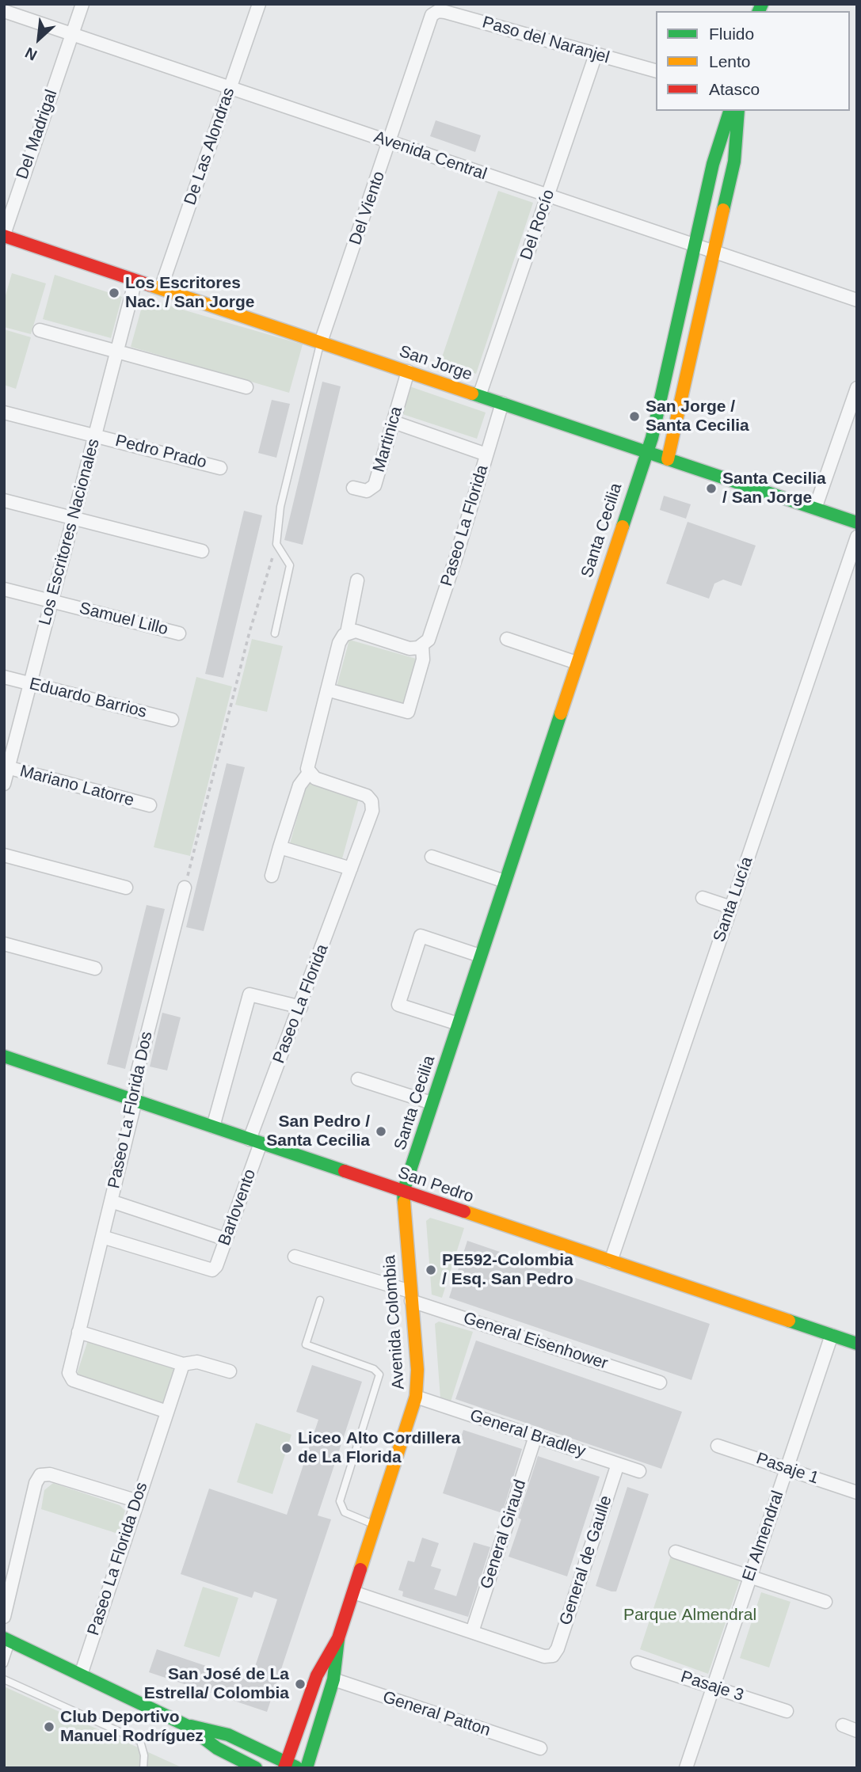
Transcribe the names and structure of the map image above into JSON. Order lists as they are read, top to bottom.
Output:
{
  "streets": {
    "main road": [
      "San Jorge",
      "Santa Cecilia",
      "San Pedro",
      "Avenida Colombia"
    ],
    "street": [
      "Paso del Naranjel",
      "Del Madrigal",
      "De Las Alondras",
      "Avenida Central",
      "Del Viento",
      "Del Rocío",
      "Martinica",
      "Pedro Prado",
      "Paseo La Florida",
      "Los Escritores Nacionales",
      "Samuel Lillo",
      "Eduardo Barrios",
      "Mariano Latorre",
      "Santa Lucía",
      "Paseo La Florida Dos",
      "Barlovento",
      "General Eisenhower",
      "General Bradley",
      "Pasaje 1",
      "General Giraud",
      "El Almendral",
      "General de Gaulle",
      "Pasaje 3",
      "General Patton"
    ]
  },
  "crossings": [
    ["Paso del Naranjel", "Del Viento"],
    ["Paso del Naranjel", "Del Rocío"],
    ["Del Madrigal", "Avenida Central"],
    ["Del Madrigal", "San Jorge"],
    ["De Las Alondras", "Avenida Central"],
    ["De Las Alondras", "San Jorge"],
    ["Avenida Central", "Del Viento"],
    ["Avenida Central", "Del Rocío"],
    ["Avenida Central", "Santa Cecilia"],
    ["Del Viento", "San Jorge"],
    ["Del Rocío", "San Jorge"],
    ["San Jorge", "Martinica"],
    ["San Jorge", "Paseo La Florida"],
    ["San Jorge", "Santa Cecilia"],
    ["San Jorge", "Los Escritores Nacionales"],
    ["Pedro Prado", "Los Escritores Nacionales"],
    ["Paseo La Florida", "San Pedro"],
    ["Paseo La Florida", "Barlovento"],
    ["Santa Cecilia", "San Pedro"],
    ["Santa Cecilia", "Avenida Colombia"],
    ["Los Escritores Nacionales", "Samuel Lillo"],
    ["Los Escritores Nacionales", "Eduardo Barrios"],
    ["Los Escritores Nacionales", "Mariano Latorre"],
    ["Santa Lucía", "San Pedro"],
    ["Paseo La Florida Dos", "San Pedro"],
    ["Paseo La Florida Dos", "Barlovento"],
    ["San Pedro", "Barlovento"],
    ["San Pedro", "Avenida Colombia"],
    ["San Pedro", "El Almendral"],
    ["Avenida Colombia", "General Eisenhower"],
    ["Avenida Colombia", "General Bradley"],
    ["Avenida Colombia", "General Patton"],
    ["General Bradley", "General Giraud"],
    ["General Bradley", "General de Gaulle"],
    ["Pasaje 1", "El Almendral"],
    ["General Giraud", "General de Gaulle"],
    ["El Almendral", "Pasaje 3"]
  ],
  "parks": ["Parque Almendral"],
  "places": [
    "Los Escritores Nac. / San Jorge",
    "San Jorge / Santa Cecilia",
    "Santa Cecilia / San Jorge",
    "San Pedro / Santa Cecilia",
    "PE592-Colombia / Esq. San Pedro",
    "Liceo Alto Cordillera de La Florida",
    "San José de La Estrella/ Colombia",
    "Club Deportivo Manuel Rodríguez"
  ],
  "legend": ["Fluido", "Lento", "Atasco"],
  "north": "bottom left"
}
